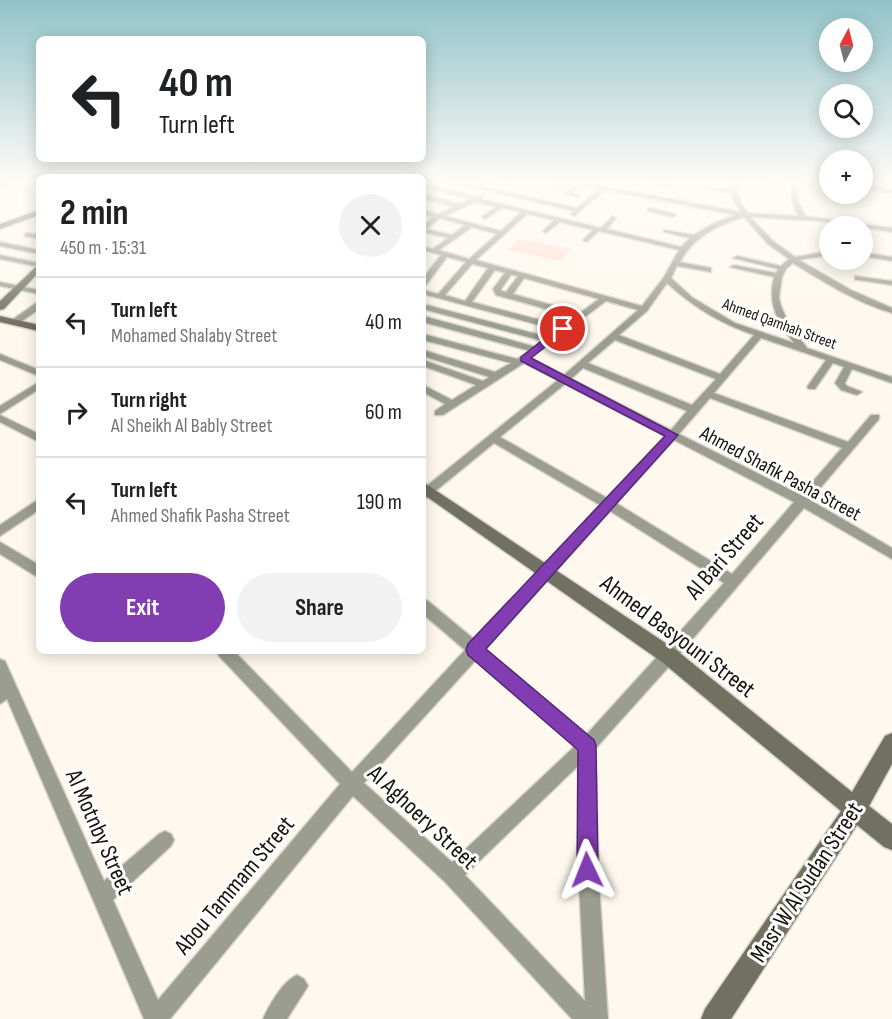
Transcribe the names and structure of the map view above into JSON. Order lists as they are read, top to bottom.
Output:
{
  "streets": {
    "street": [
      "Ahmed Qamhah Street",
      "Ahmed Shafik Pasha Street",
      "Al Bari Street",
      "Ahmed Basyouni Street",
      "Al Aghoery Street",
      "Al Motnby Street",
      "Masr W Al Sudan Street",
      "Abou Tammam Street"
    ]
  },
  "crossings": [
    ["Ahmed Qamhah Street", "Abou Tammam Street"],
    ["Ahmed Shafik Pasha Street", "Al Bari Street"],
    ["Ahmed Shafik Pasha Street", "Abou Tammam Street"],
    ["Al Bari Street", "Ahmed Basyouni Street"],
    ["Al Bari Street", "Al Aghoery Street"],
    ["Ahmed Basyouni Street", "Masr W Al Sudan Street"],
    ["Ahmed Basyouni Street", "Abou Tammam Street"],
    ["Al Aghoery Street", "Abou Tammam Street"],
    ["Al Motnby Street", "Abou Tammam Street"]
  ],
  "north": "top",
  "page": {
    "map_buttons": ["+", "−"],
    "turn": ["40 m", "Turn left"],
    "heading": ["2 min", "450 m · 15:31"],
    "list": [
      {
        "name": "Turn left",
        "note": "Mohamed Shalaby Street",
        "value": "40 m"
      },
      {
        "name": "Turn right",
        "note": "Al Sheikh Al Bably Street",
        "value": "60 m"
      },
      {
        "name": "Turn left",
        "note": "Ahmed Shafik Pasha Street",
        "value": "190 m"
      }
    ],
    "buttons": ["Exit", "Share"]
  }
}
